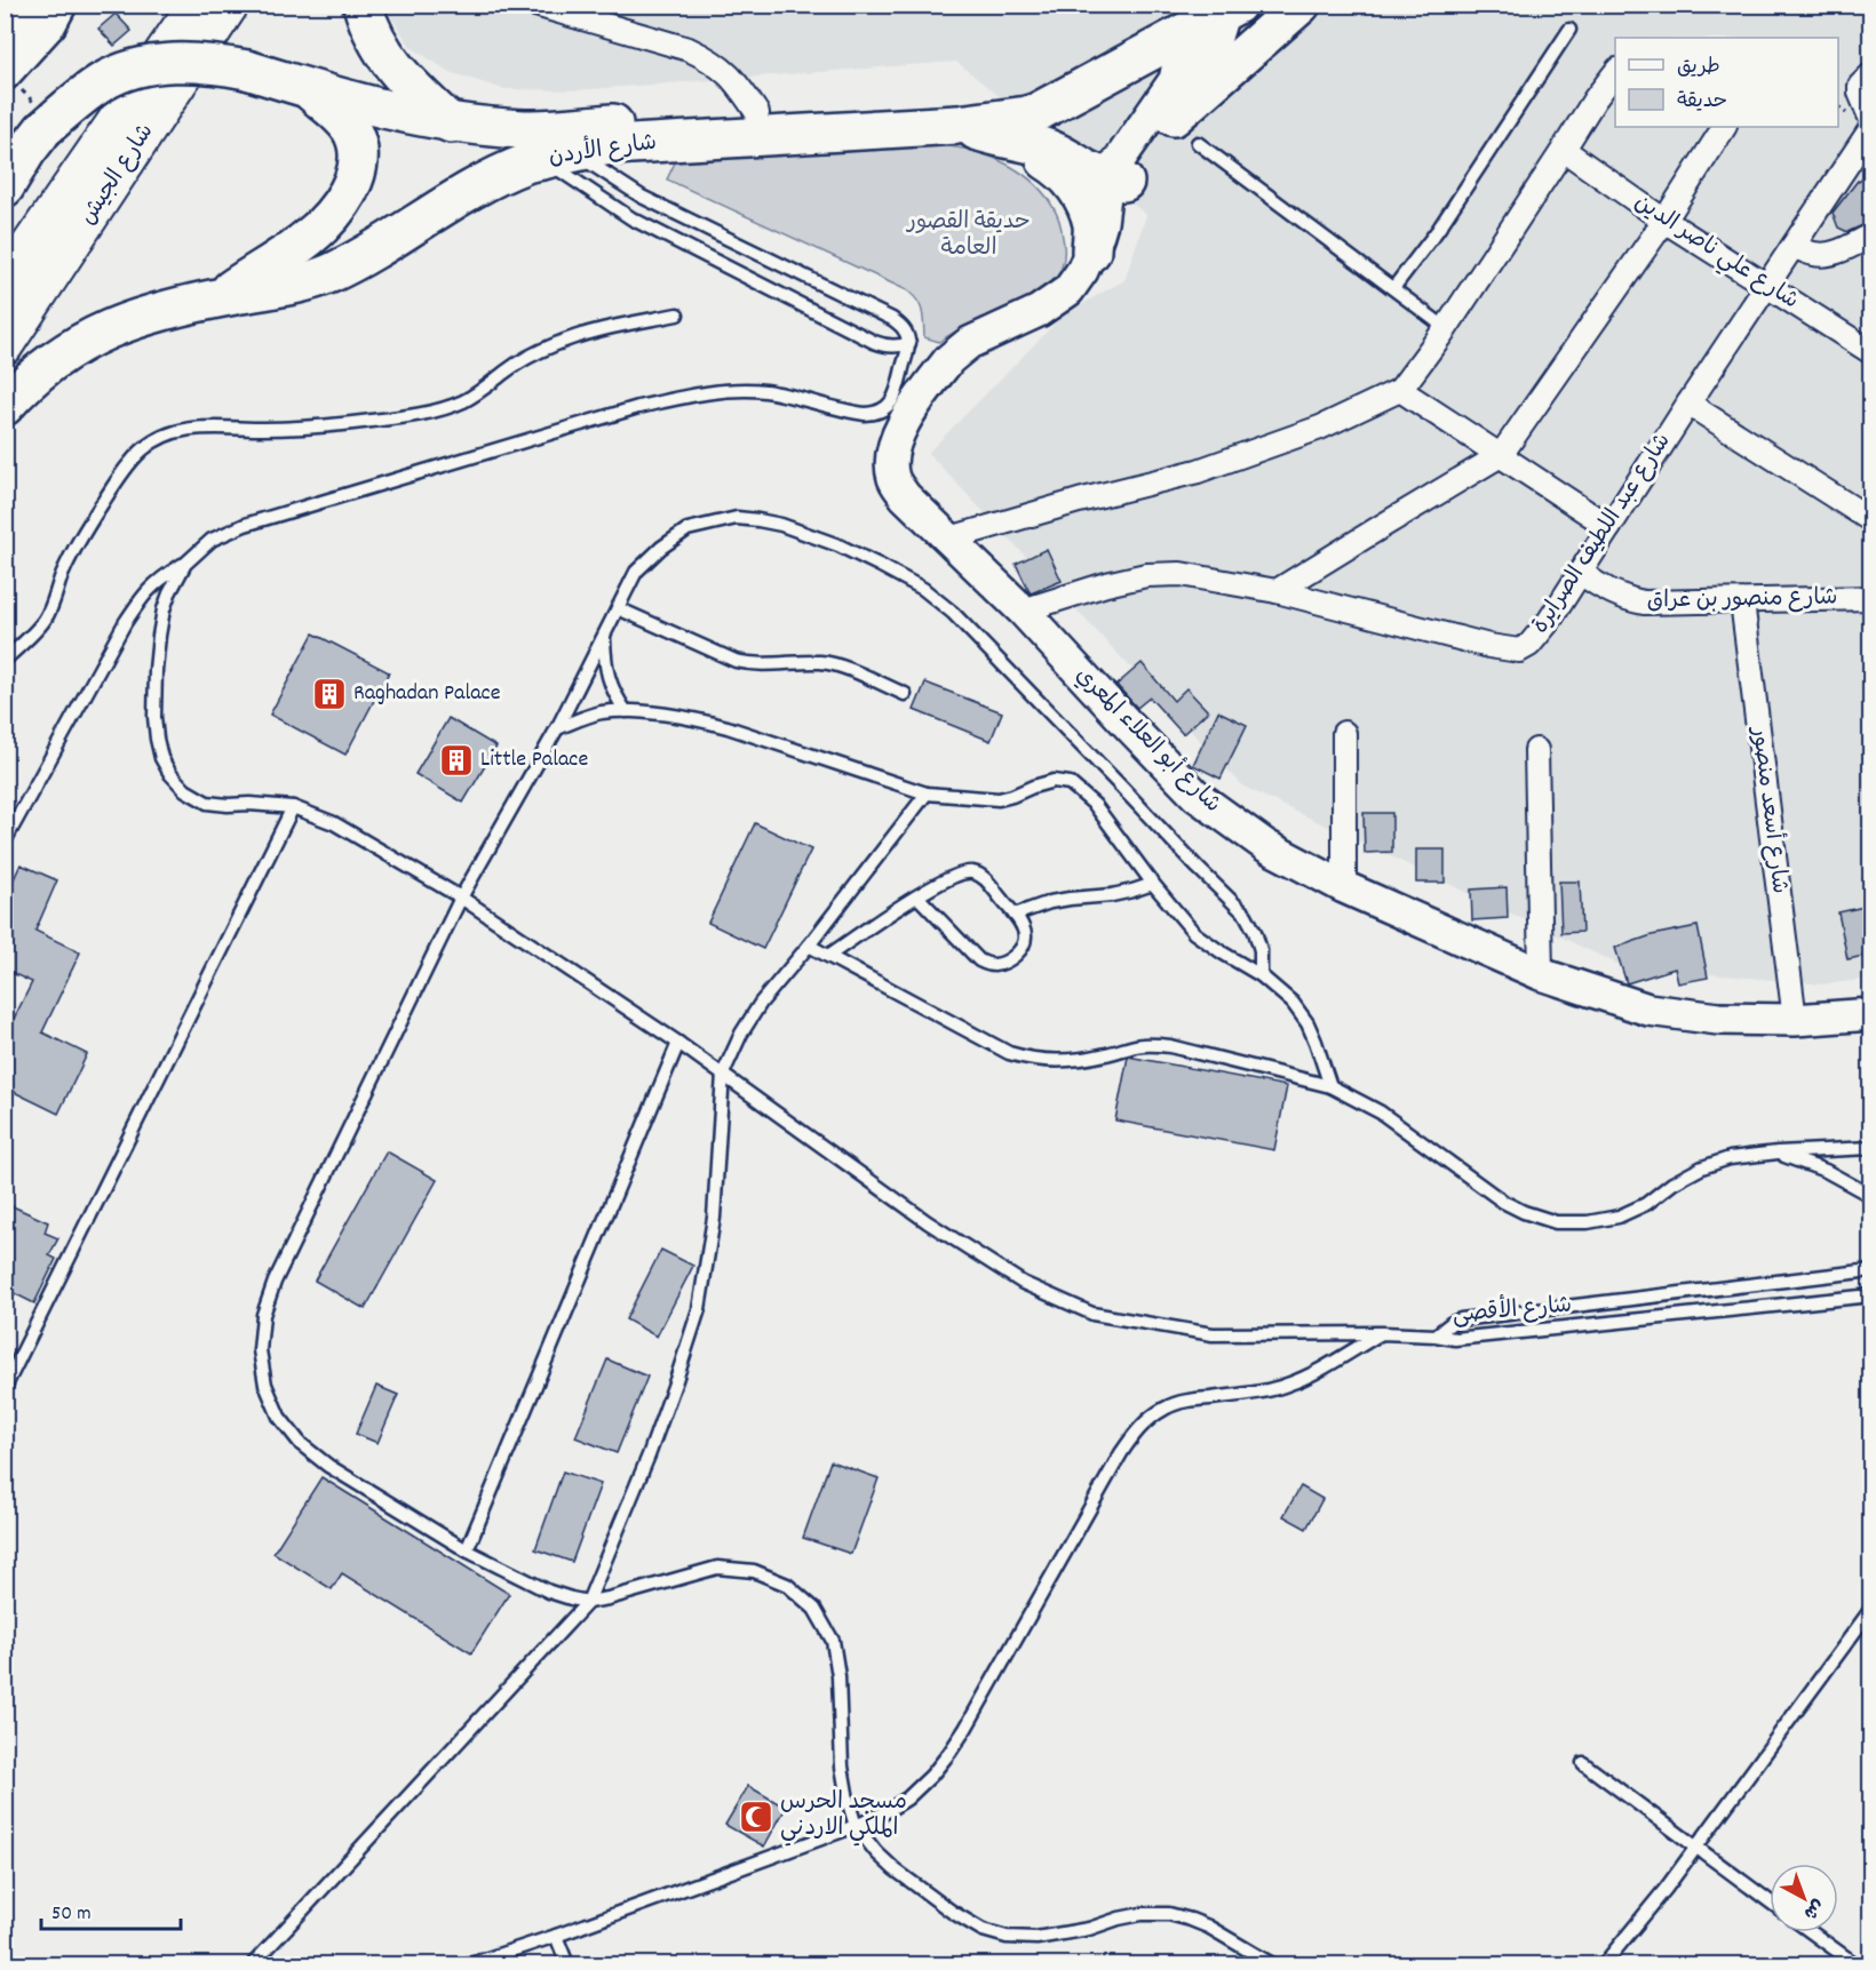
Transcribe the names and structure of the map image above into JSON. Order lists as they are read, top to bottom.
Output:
{
  "streets": {
    "highway": ["شارع الأردن"],
    "main road": ["شارع الجيش"],
    "street": [
      "شارع علي ناصر الدين",
      "شارع عبد اللطيف الصرايرة",
      "شارع منصور بن عراق",
      "شارع أبو العلاء المعري",
      "شارع أسعد منصور"
    ],
    "lane": ["شارع الأقصى"]
  },
  "crossings": [
    ["شارع الأردن", "شارع أبو العلاء المعري"],
    ["شارع علي ناصر الدين", "شارع عبد اللطيف الصرايرة"],
    ["شارع عبد اللطيف الصرايرة", "شارع منصور بن عراق"],
    ["شارع عبد اللطيف الصرايرة", "شارع أبو العلاء المعري"],
    ["شارع منصور بن عراق", "شارع أسعد منصور"],
    ["شارع أبو العلاء المعري", "شارع أسعد منصور"]
  ],
  "parks": ["حديقة القصور العامة"],
  "places": {
    "building": ["Raghadan Palace", "Little Palace"],
    "mosque": ["مسجد الحرس الملكي الاردني"]
  },
  "legend": ["طريق", "حديقة"],
  "scale_bar": "50 m",
  "north": "bottom right"
}
